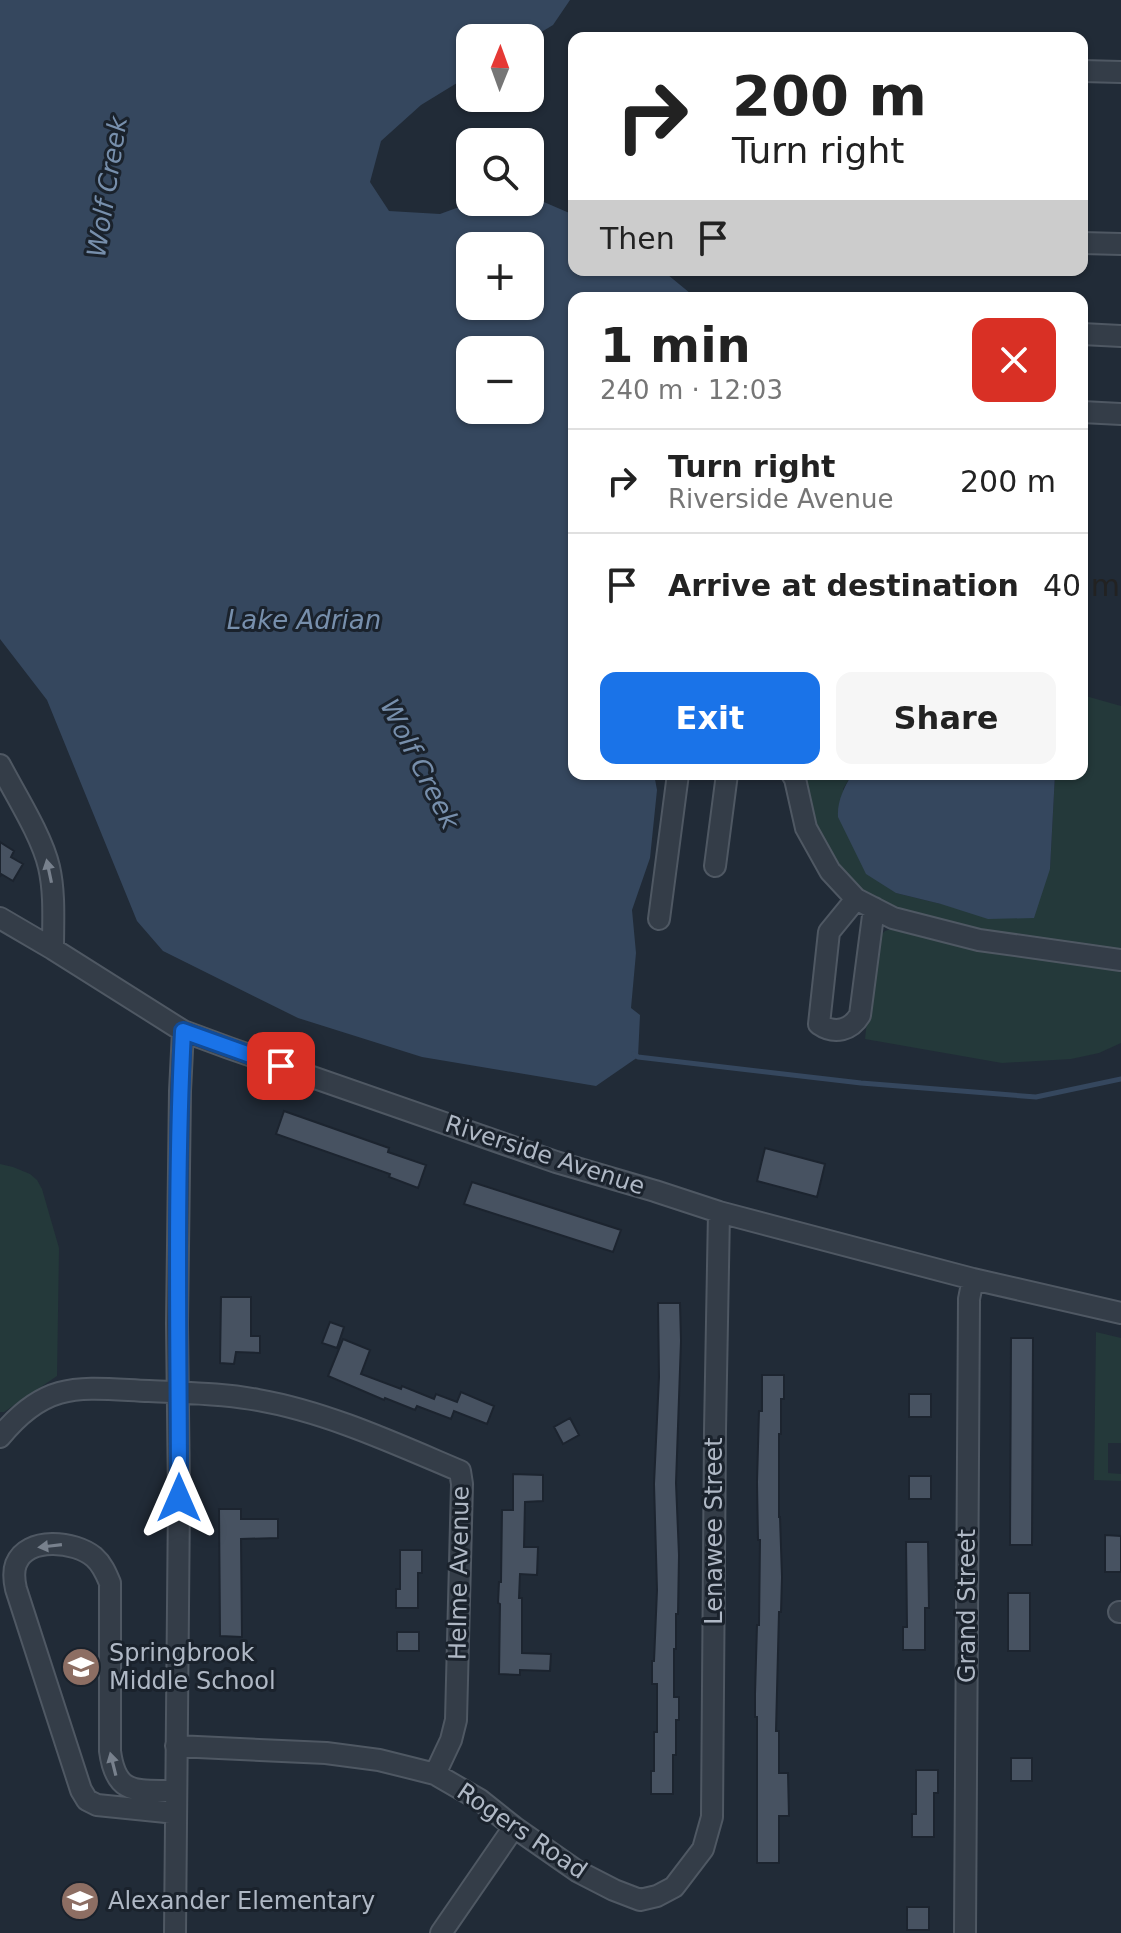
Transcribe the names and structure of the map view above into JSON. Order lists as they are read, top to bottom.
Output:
{
  "streets": {
    "street": [
      "Riverside Avenue",
      "Lenawee Street",
      "Helme Avenue",
      "Grand Street",
      "Rogers Road"
    ]
  },
  "crossings": [
    ["Riverside Avenue", "Lenawee Street"],
    ["Riverside Avenue", "Grand Street"],
    ["Lenawee Street", "Rogers Road"],
    ["Helme Avenue", "Rogers Road"]
  ],
  "water": ["Wolf Creek", "Lake Adrian"],
  "places": {
    "school or university": ["Springbrook Middle School", "Alexander Elementary"]
  },
  "north": "top",
  "page": {
    "map_buttons": ["+", "−"],
    "turn": ["200 m", "Turn right"],
    "then": "Then",
    "heading": ["1 min", "240 m · 12:03"],
    "list": [
      {
        "name": "Turn right",
        "note": "Riverside Avenue",
        "value": "200 m"
      },
      {
        "name": "Arrive at destination",
        "value": "40 m"
      }
    ],
    "buttons": ["Exit", "Share"]
  }
}
